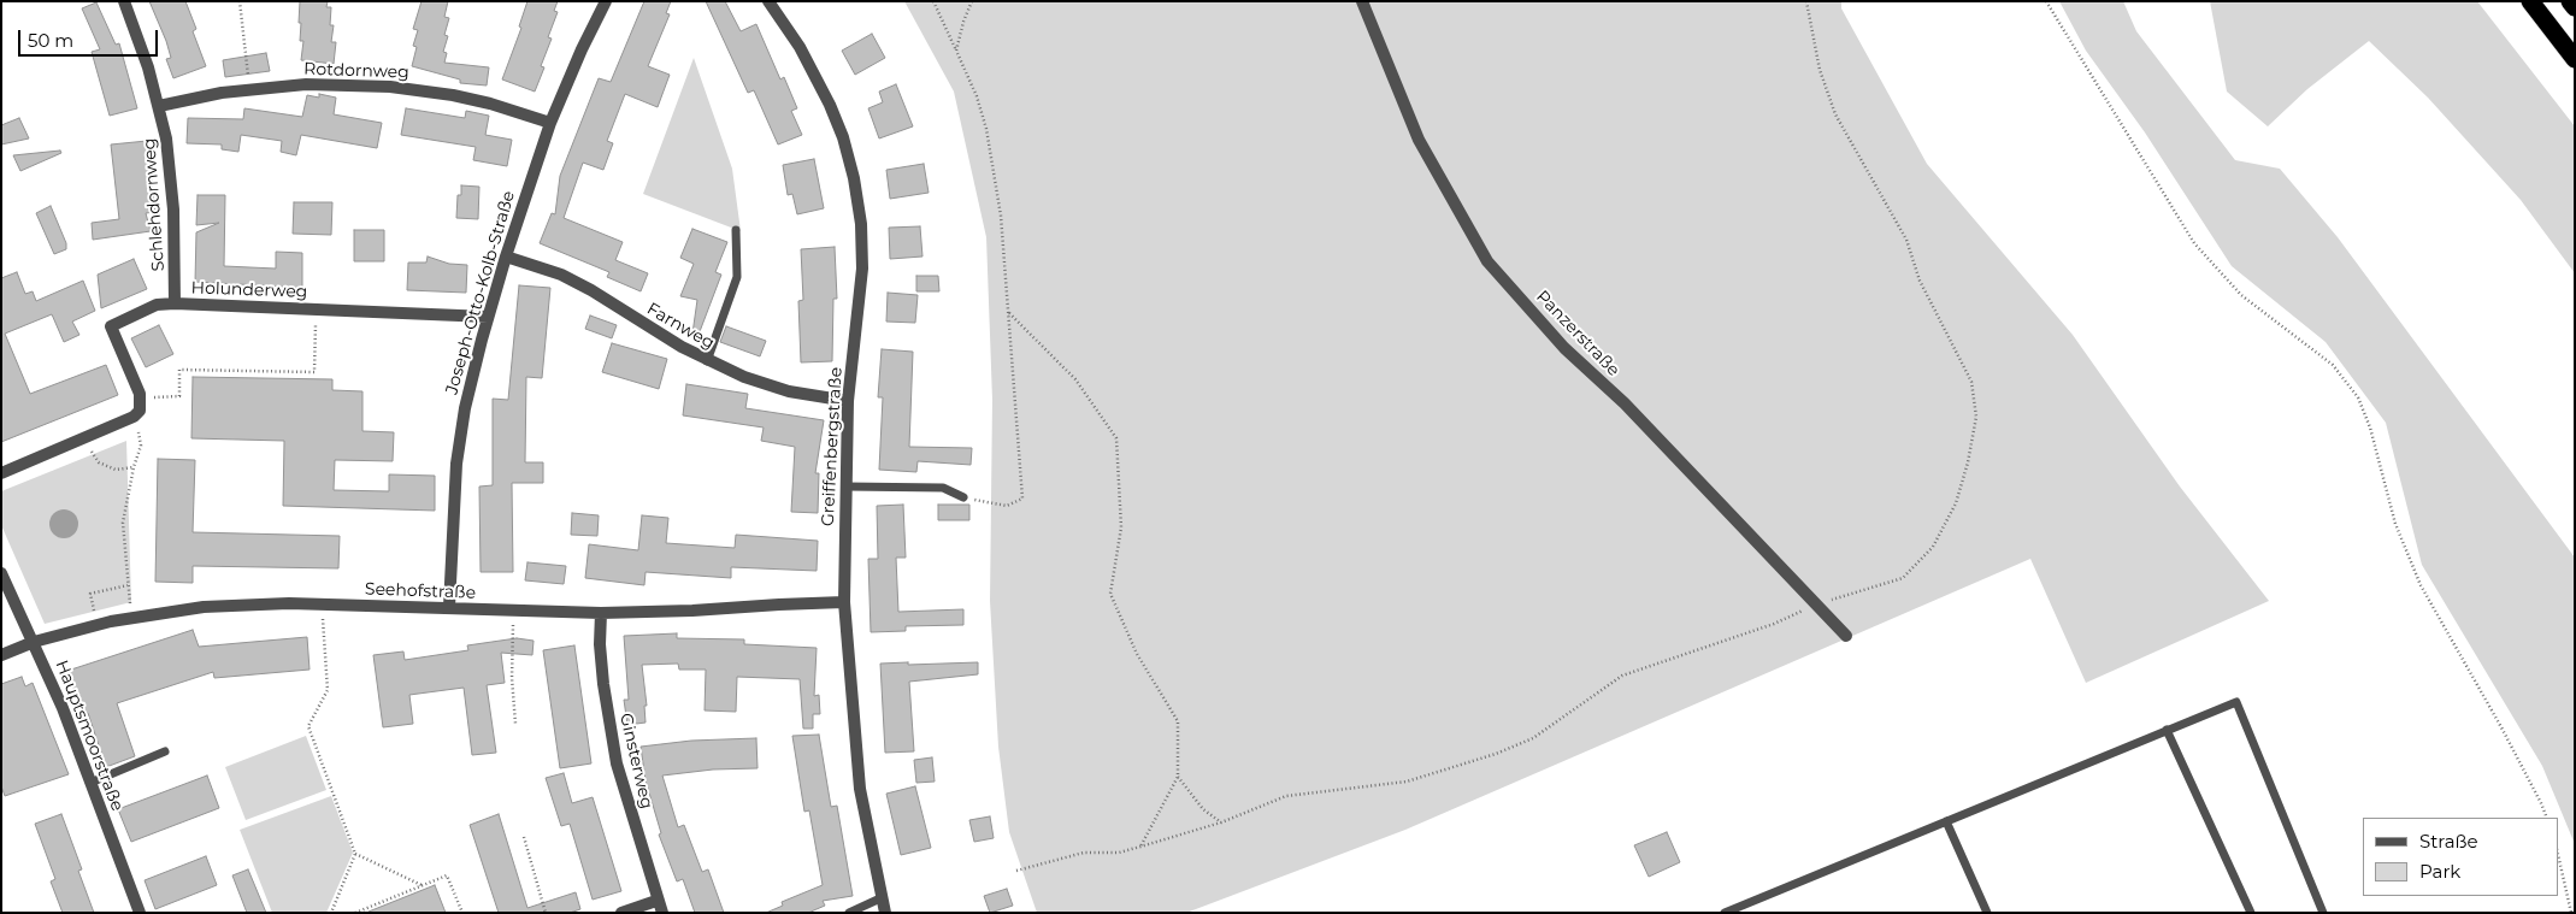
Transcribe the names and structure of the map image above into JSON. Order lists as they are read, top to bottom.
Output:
{
  "streets": {
    "street": [
      "Rotdornweg",
      "Schlehdornweg",
      "Holunderweg",
      "Joseph-Otto-Kolb-Straße",
      "Farnweg",
      "Panzerstraße",
      "Greiffenbergstraße",
      "Seehofstraße",
      "Hauptsmoorstraße",
      "Ginsterweg"
    ]
  },
  "crossings": [
    ["Rotdornweg", "Schlehdornweg"],
    ["Rotdornweg", "Joseph-Otto-Kolb-Straße"],
    ["Schlehdornweg", "Holunderweg"],
    ["Holunderweg", "Joseph-Otto-Kolb-Straße"],
    ["Joseph-Otto-Kolb-Straße", "Farnweg"],
    ["Joseph-Otto-Kolb-Straße", "Seehofstraße"],
    ["Farnweg", "Greiffenbergstraße"],
    ["Greiffenbergstraße", "Seehofstraße"],
    ["Seehofstraße", "Hauptsmoorstraße"],
    ["Seehofstraße", "Ginsterweg"]
  ],
  "legend": ["Straße", "Park"],
  "scale_bar": "50 m"
}
